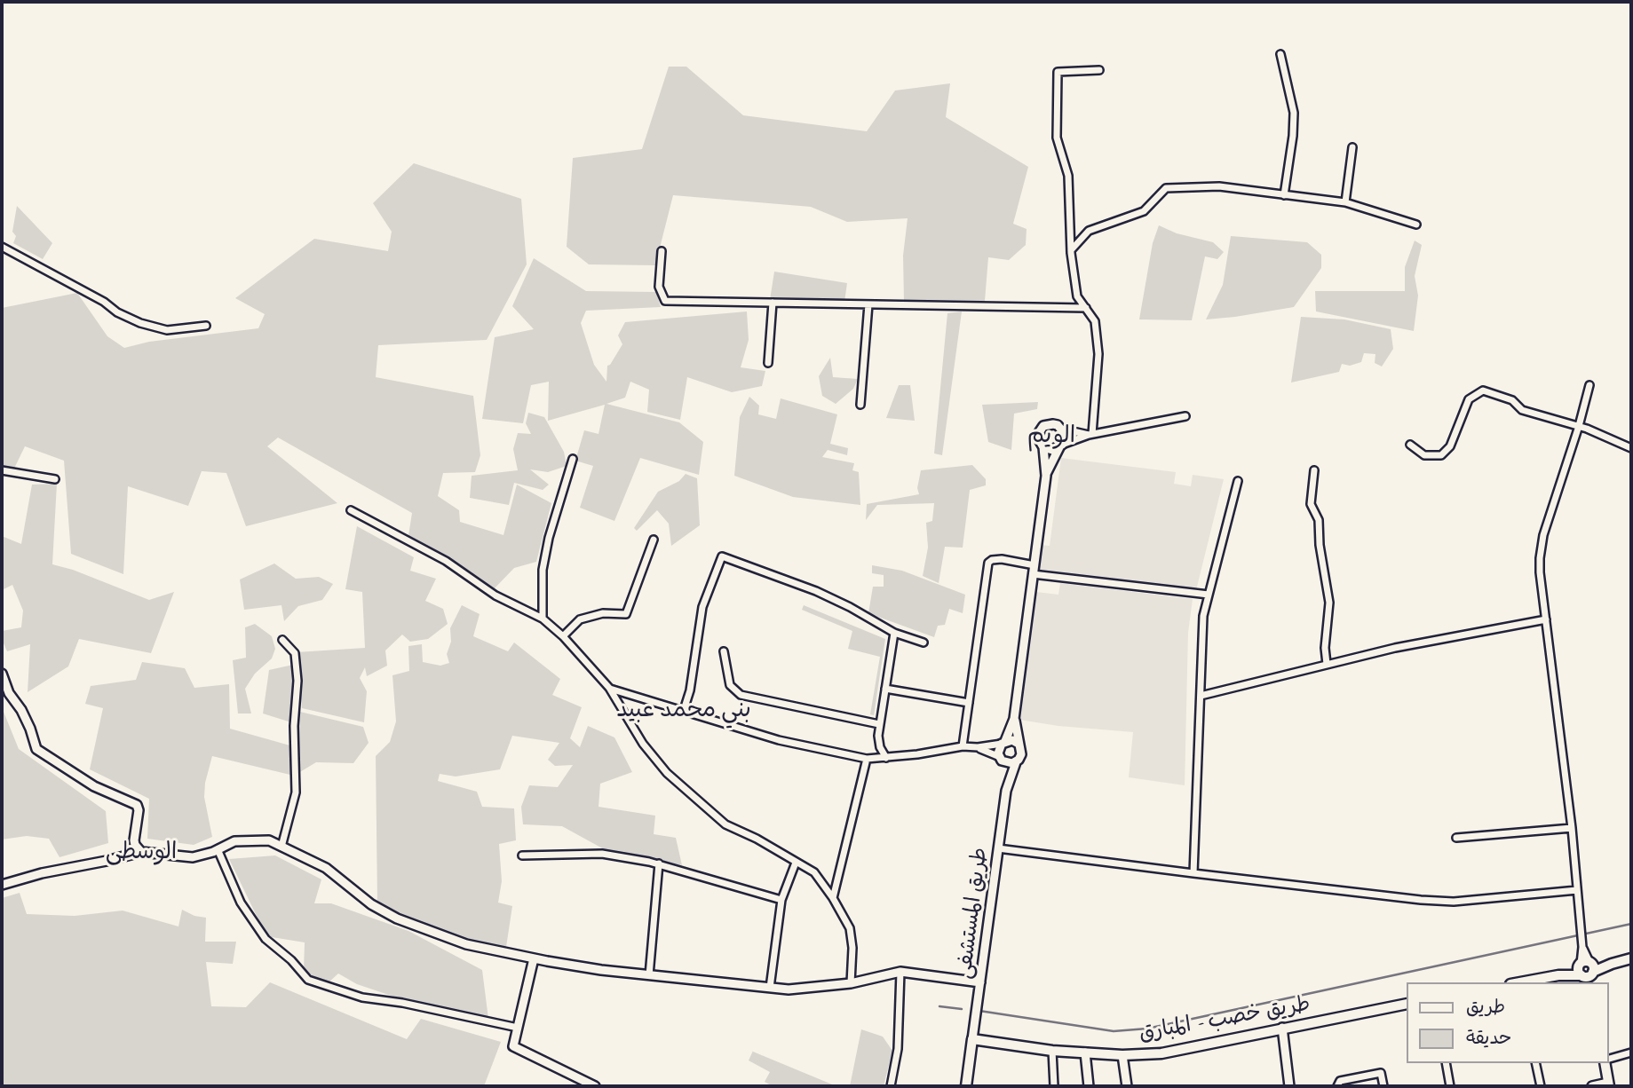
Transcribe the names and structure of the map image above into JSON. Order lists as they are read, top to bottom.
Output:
{
  "streets": {
    "main road": ["طريق خصب - المبارق"],
    "street": ["طريق المستشفى"]
  },
  "crossings": [
    ["طريق المستشفى", "طريق خصب - المبارق"]
  ],
  "districts": ["الويم", "بني محمد عبيد", "الوسطى"],
  "legend": ["طريق", "حديقة"]
}
